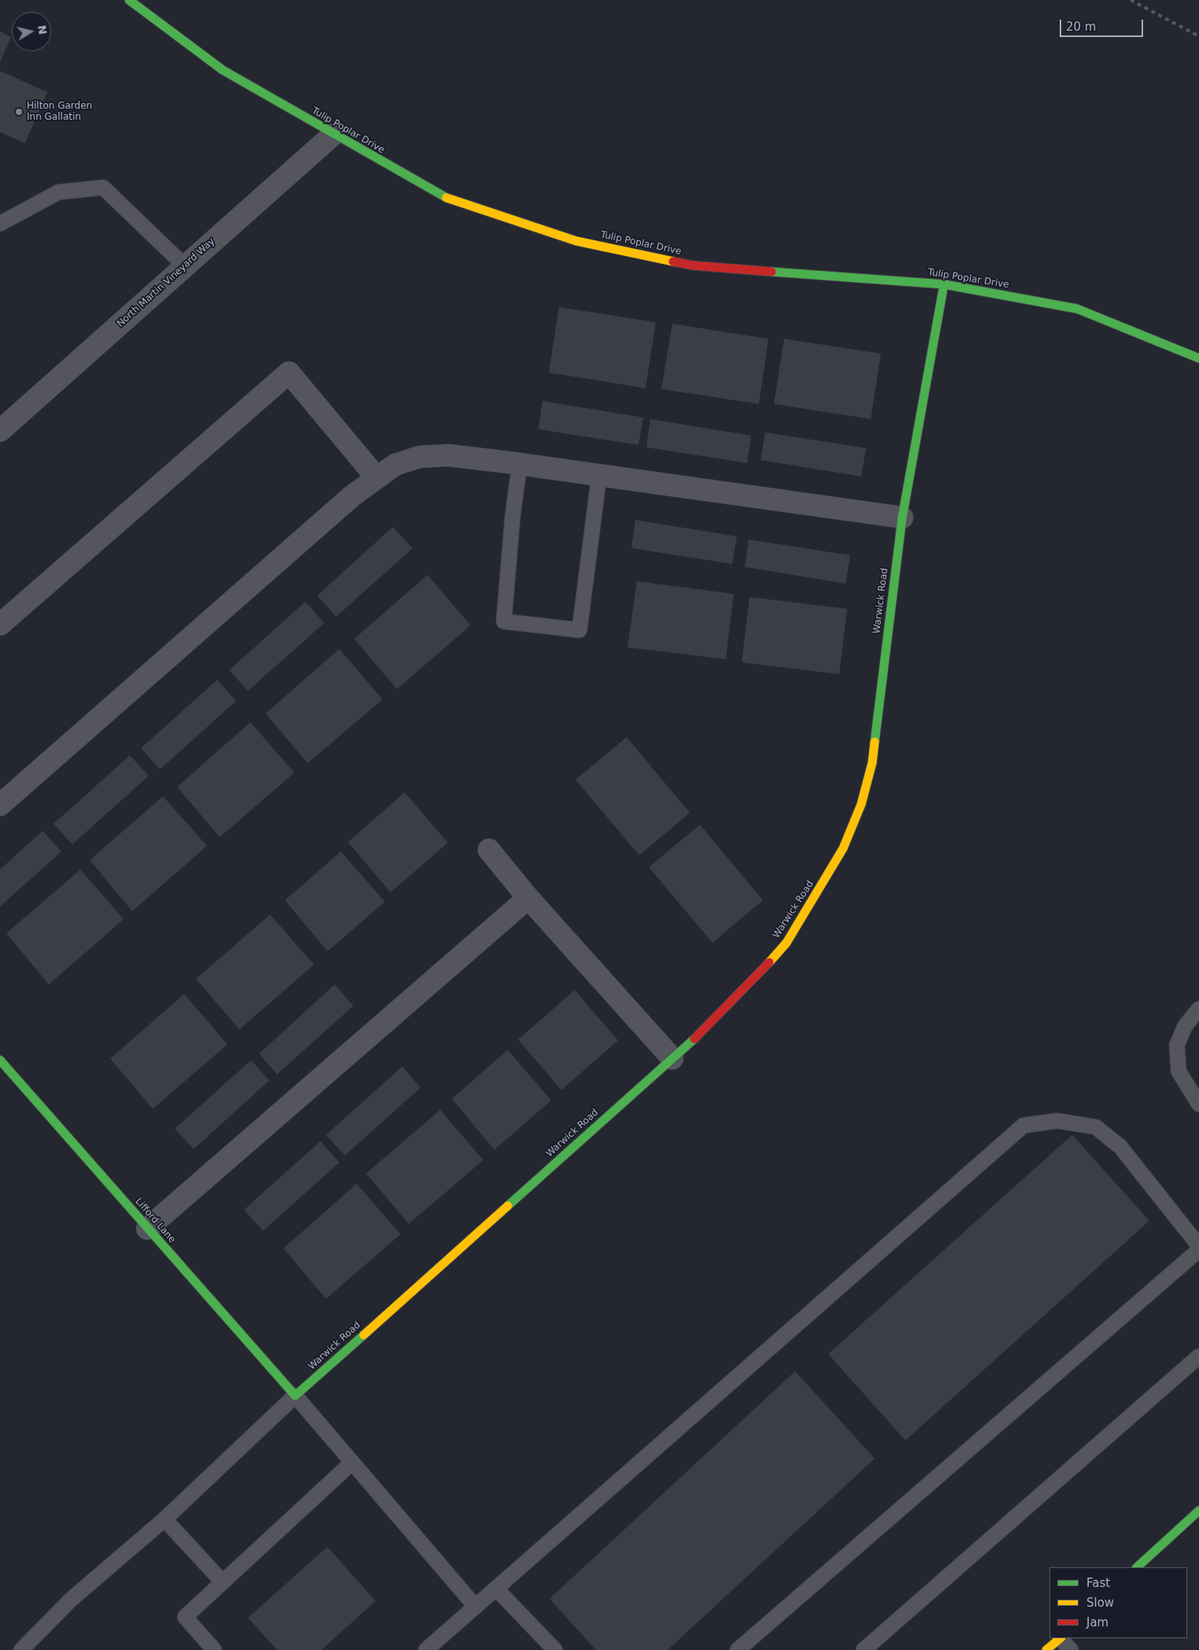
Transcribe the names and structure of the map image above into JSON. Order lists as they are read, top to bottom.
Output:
{
  "streets": {
    "street": [
      "Tulip Poplar Drive",
      "North Martin Vineyard Way",
      "Warwick Road",
      "Lifford Lane"
    ]
  },
  "crossings": [
    ["Tulip Poplar Drive", "North Martin Vineyard Way"],
    ["Tulip Poplar Drive", "Warwick Road"],
    ["Warwick Road", "Lifford Lane"]
  ],
  "places": ["Hilton Garden Inn Gallatin"],
  "legend": ["Fast", "Slow", "Jam"],
  "scale_bar": "20 m",
  "north": "right"
}
